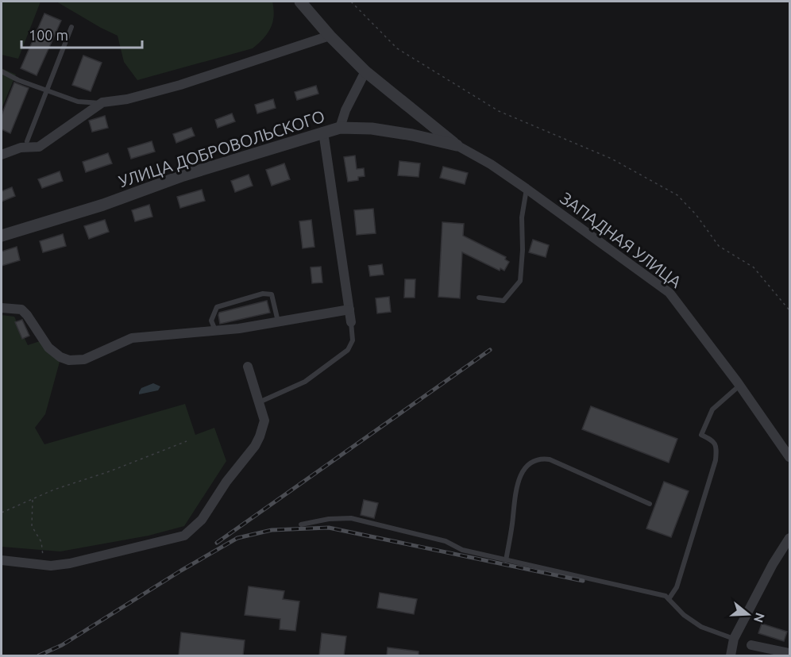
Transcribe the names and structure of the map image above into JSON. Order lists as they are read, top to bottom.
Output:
{
  "streets": {
    "street": ["УЛИЦА ДОБРОВОЛЬСКОГО", "ЗАПАДНАЯ УЛИЦА"]
  },
  "crossings": [
    ["УЛИЦА ДОБРОВОЛЬСКОГО", "ЗАПАДНАЯ УЛИЦА"]
  ],
  "scale_bar": "100 m",
  "north": "right"
}
